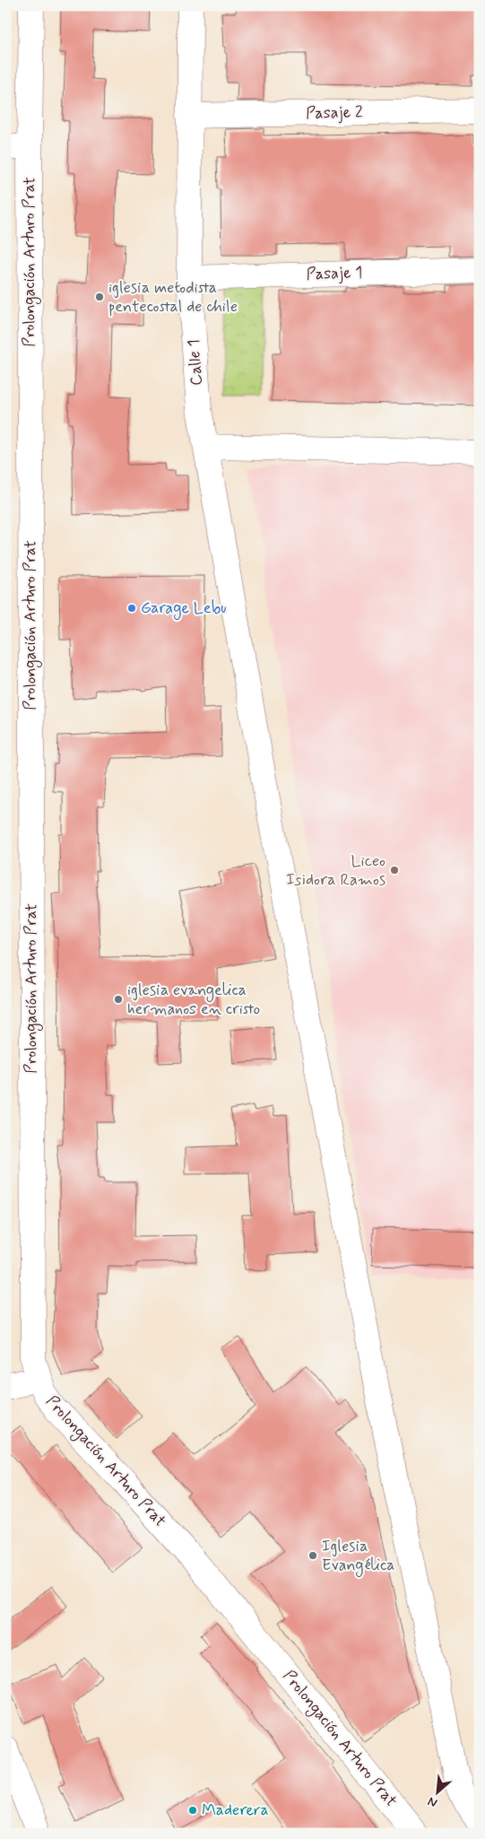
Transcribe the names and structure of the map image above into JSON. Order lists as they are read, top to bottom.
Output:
{
  "streets": {
    "street": [
      "Pasaje 2",
      "Prolongación Arturo Prat",
      "Pasaje 1",
      "Calle 1"
    ]
  },
  "crossings": [
    ["Pasaje 2", "Calle 1"],
    ["Pasaje 1", "Calle 1"]
  ],
  "places": [
    "iglesia metodista pentecostal de chile",
    "Garage Lebu",
    "Liceo Isidora Ramos",
    "iglesia evangelica hermanos en cristo",
    "Iglesia Evangélica",
    "Maderera"
  ],
  "north": "bottom left"
}
